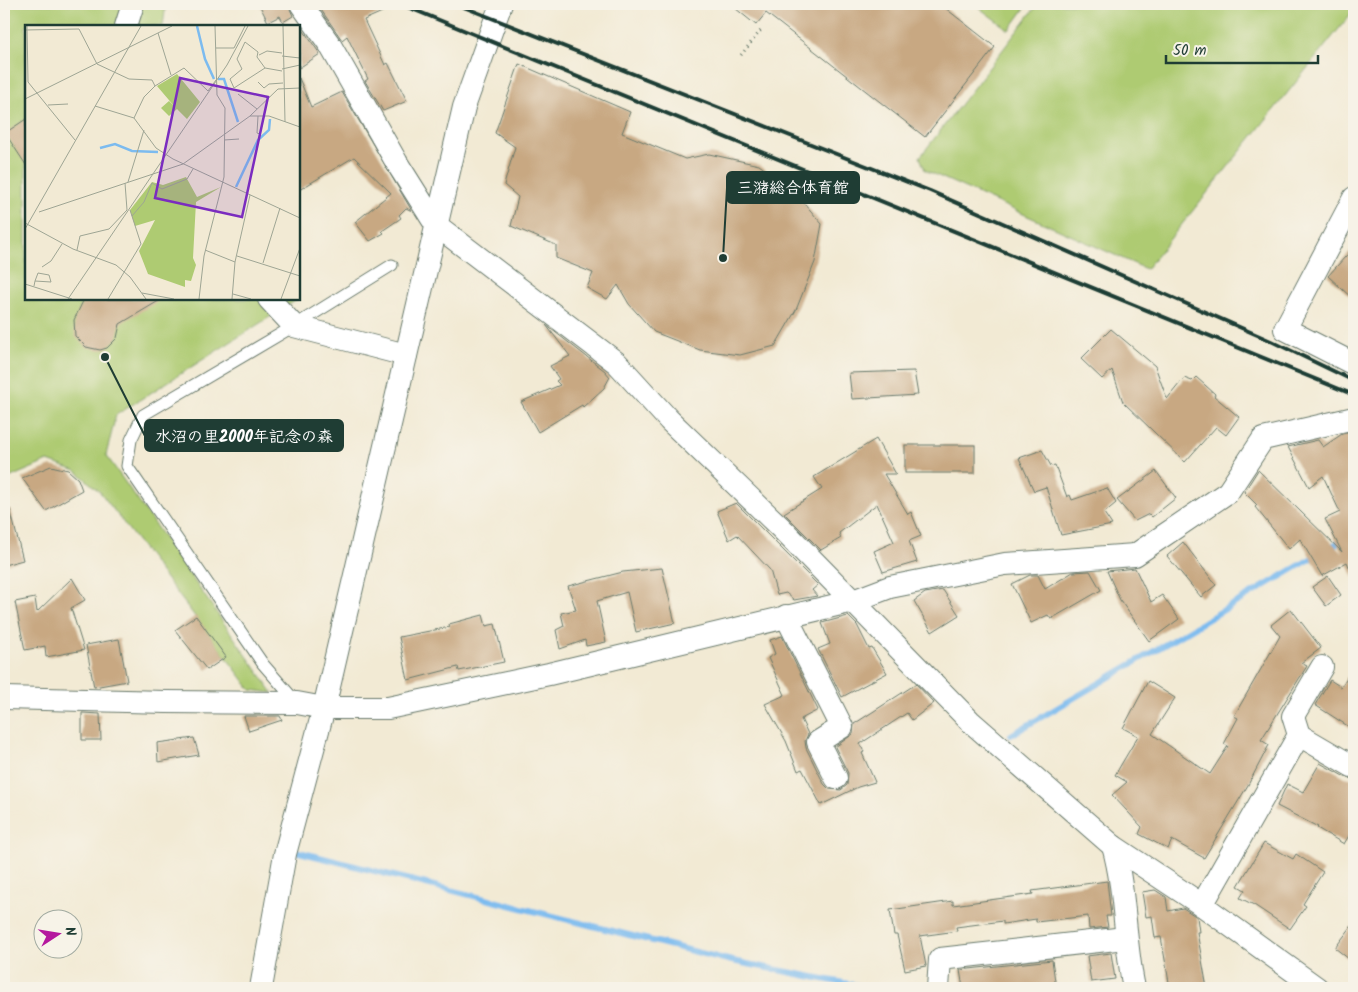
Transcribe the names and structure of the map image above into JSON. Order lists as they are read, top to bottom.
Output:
{
  "places": ["三潴総合体育館", "水沼の里2000年記念の森"],
  "scale_bar": "50 m",
  "north": "right"
}
